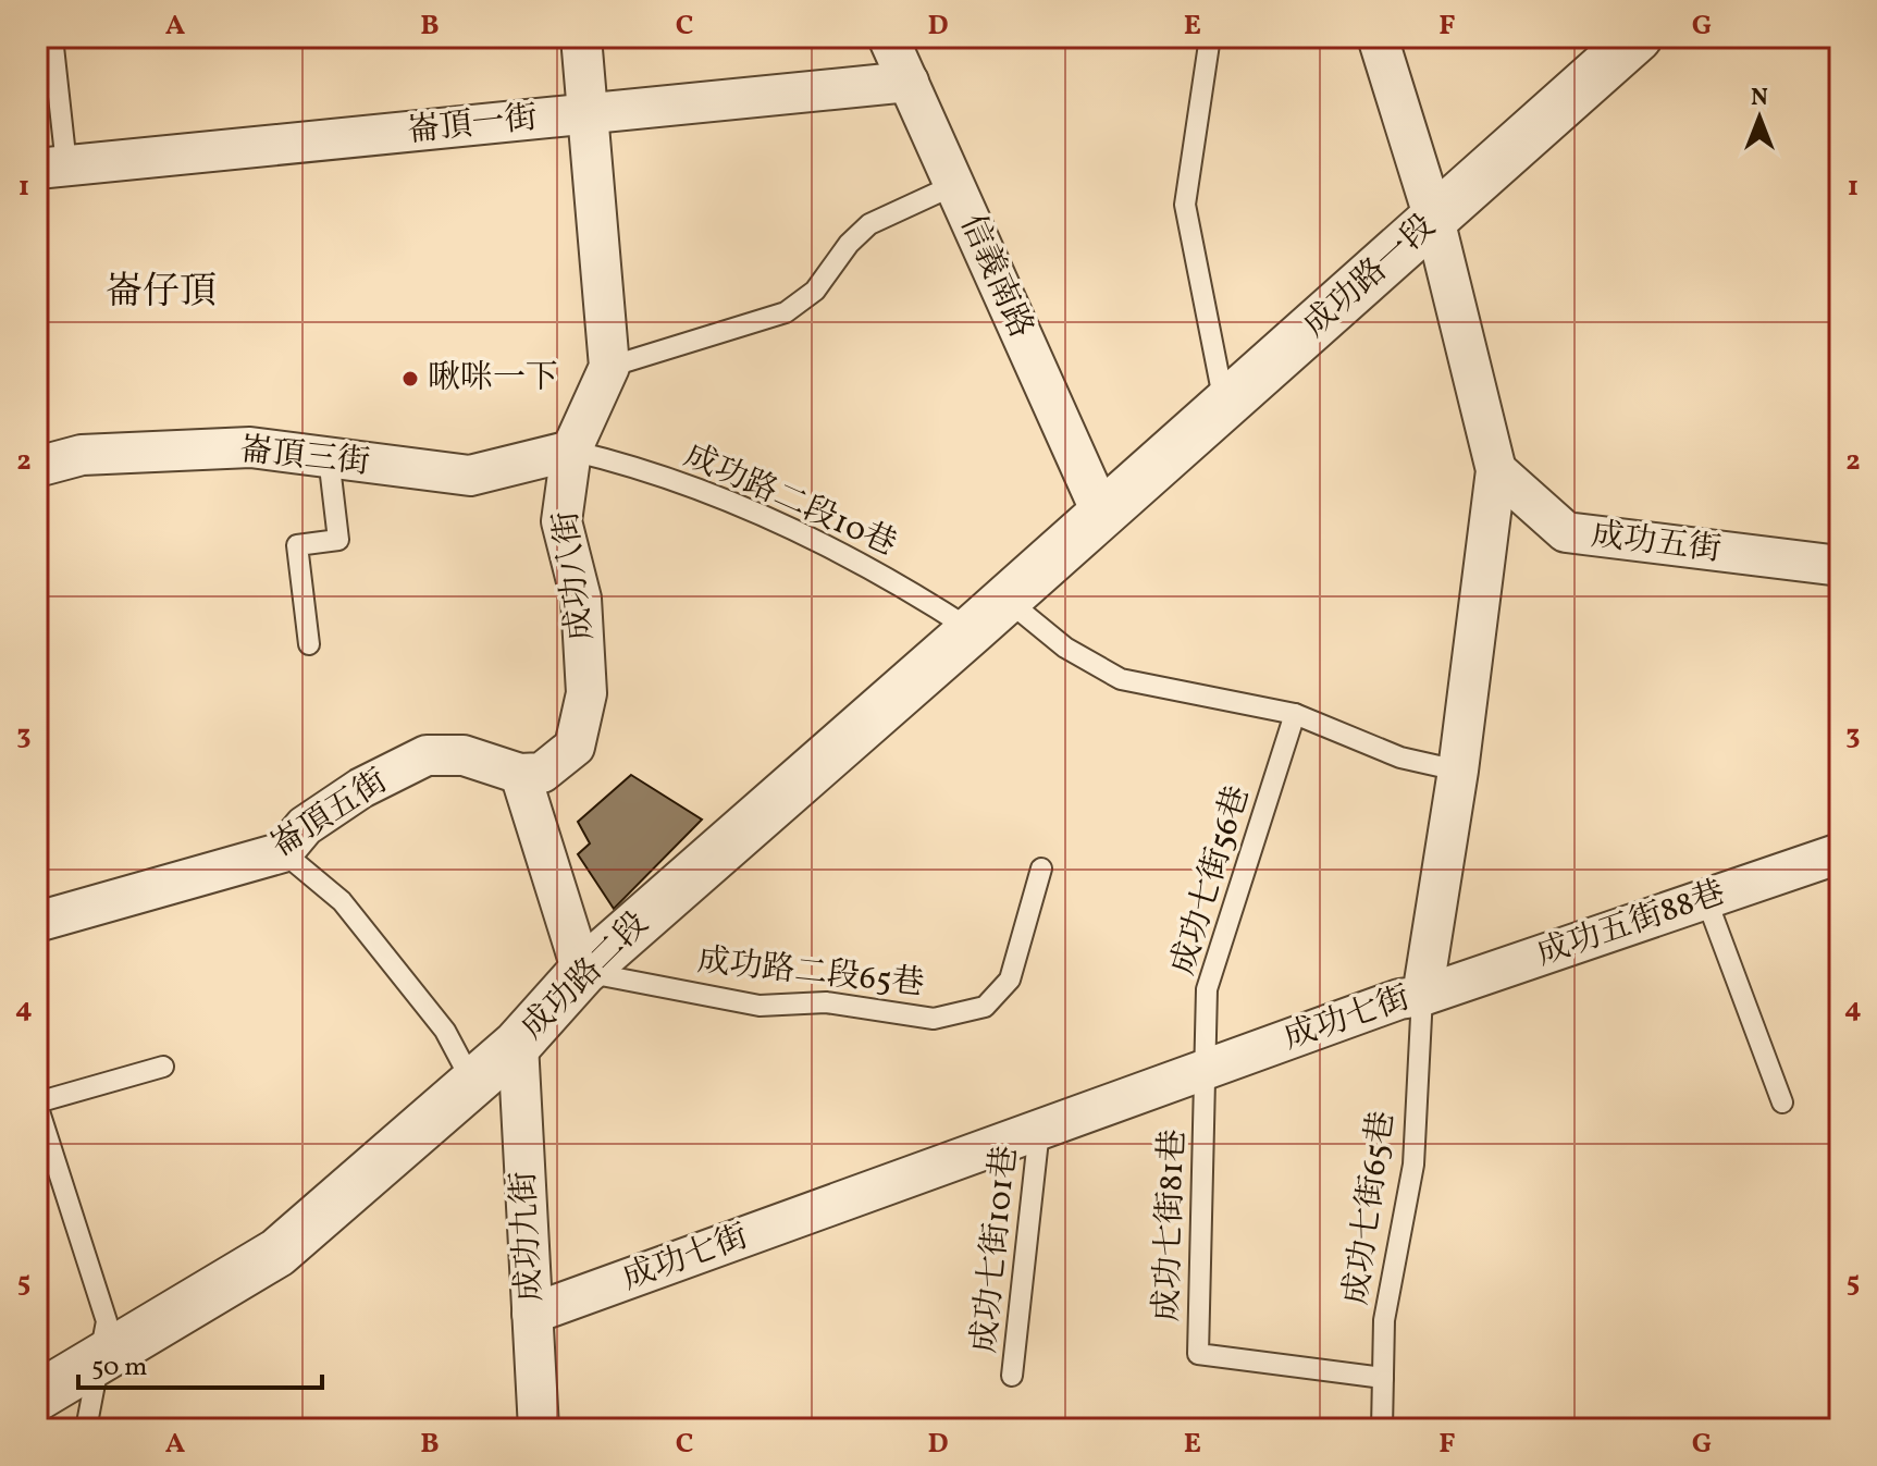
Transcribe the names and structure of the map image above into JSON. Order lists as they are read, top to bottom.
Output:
{
  "streets": {
    "street": [
      "崙頂一街",
      "信義南路",
      "成功路一段",
      "崙頂三街",
      "成功五街",
      "成功八街",
      "崙頂五街",
      "成功五街88巷",
      "成功路二段",
      "成功七街",
      "成功九街"
    ],
    "lane": [
      "成功路二段10巷",
      "成功七街56巷",
      "成功路二段65巷",
      "成功七街65巷",
      "成功七街81巷",
      "成功七街101巷"
    ]
  },
  "crossings": [
    ["崙頂一街", "信義南路"],
    ["崙頂一街", "成功八街"],
    ["信義南路", "成功路一段"],
    ["信義南路", "成功路二段"],
    ["成功路一段", "成功路二段"],
    ["成功路一段", "成功七街"],
    ["崙頂三街", "成功路二段10巷"],
    ["崙頂三街", "成功八街"],
    ["成功路二段10巷", "成功八街"],
    ["成功路二段10巷", "成功七街56巷"],
    ["成功路二段10巷", "成功路二段"],
    ["成功路二段10巷", "成功七街"],
    ["成功五街", "成功七街"],
    ["成功八街", "崙頂五街"],
    ["成功七街56巷", "成功七街"],
    ["成功七街56巷", "成功七街81巷"],
    ["成功五街88巷", "成功七街"],
    ["成功五街88巷", "成功七街65巷"],
    ["成功路二段65巷", "成功路二段"],
    ["成功路二段", "成功九街"],
    ["成功七街", "成功七街65巷"],
    ["成功七街", "成功七街81巷"],
    ["成功七街", "成功九街"],
    ["成功七街", "成功七街101巷"],
    ["成功七街65巷", "成功七街81巷"]
  ],
  "districts": ["崙仔頂"],
  "places": ["啾咪一下"],
  "scale_bar": "50 m",
  "north": "top",
  "grid": {
    "columns": [
      "A",
      "B",
      "C",
      "D",
      "E",
      "F",
      "G"
    ],
    "rows": [
      "1",
      "2",
      "3",
      "4",
      "5"
    ]
  }
}
